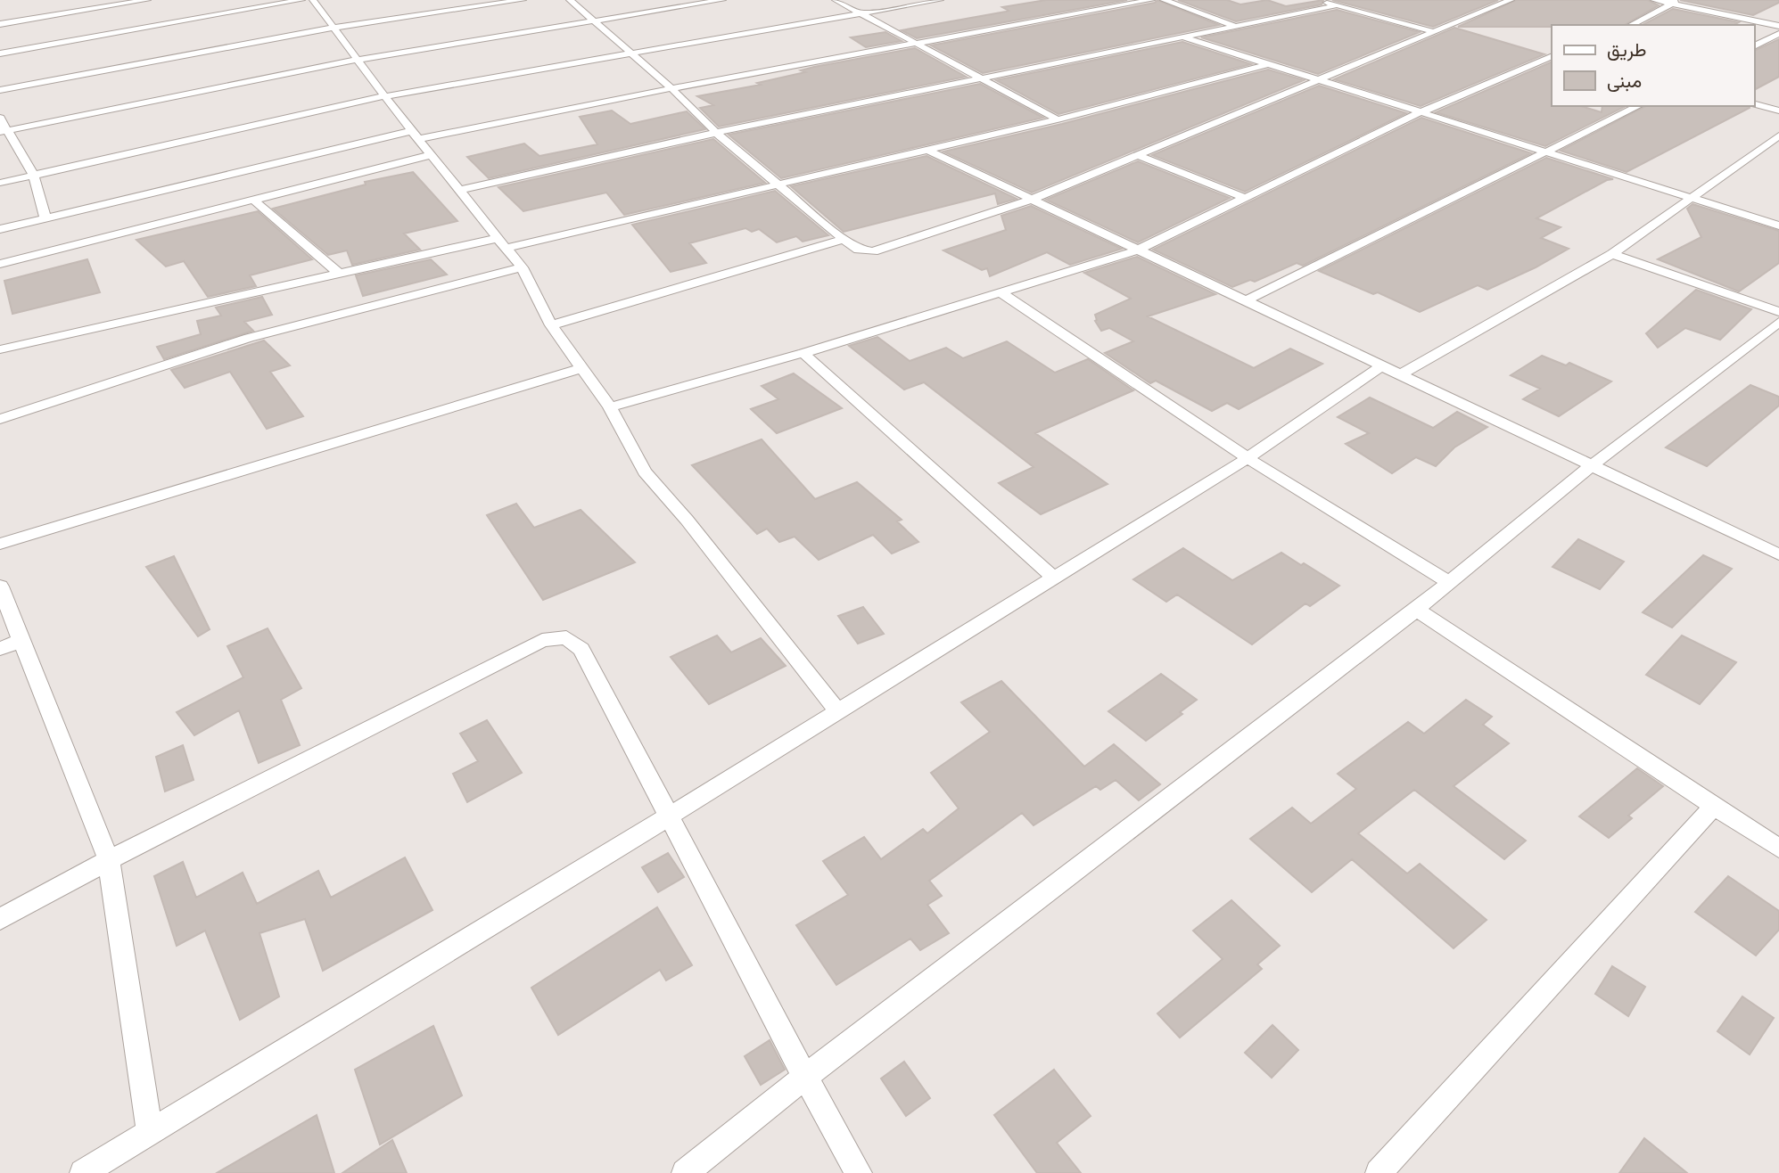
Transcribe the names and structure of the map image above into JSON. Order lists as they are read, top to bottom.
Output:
{
  "legend": ["طريق", "مبنى"]
}
